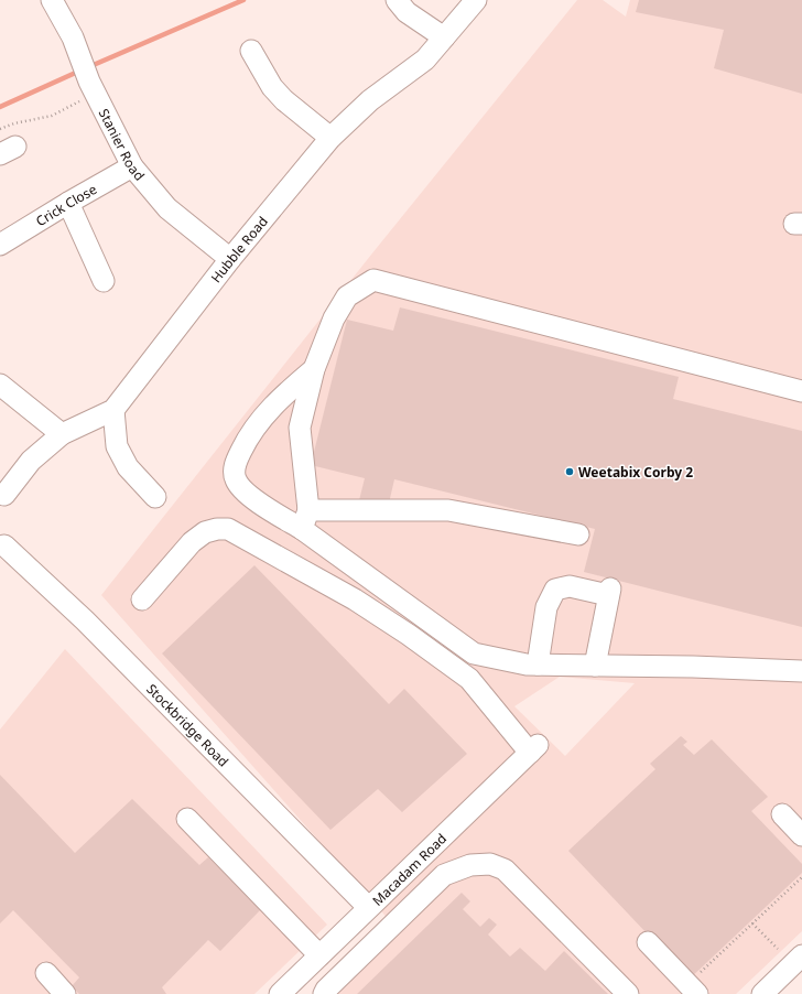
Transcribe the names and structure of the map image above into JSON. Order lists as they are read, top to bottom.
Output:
{
  "streets": {
    "street": [
      "Stanier Road",
      "Crick Close",
      "Hubble Road",
      "Stockbridge Road",
      "Macadam Road"
    ]
  },
  "crossings": [
    ["Stanier Road", "Crick Close"],
    ["Stanier Road", "Hubble Road"],
    ["Stockbridge Road", "Macadam Road"]
  ],
  "places": ["Weetabix Corby 2"]
}
